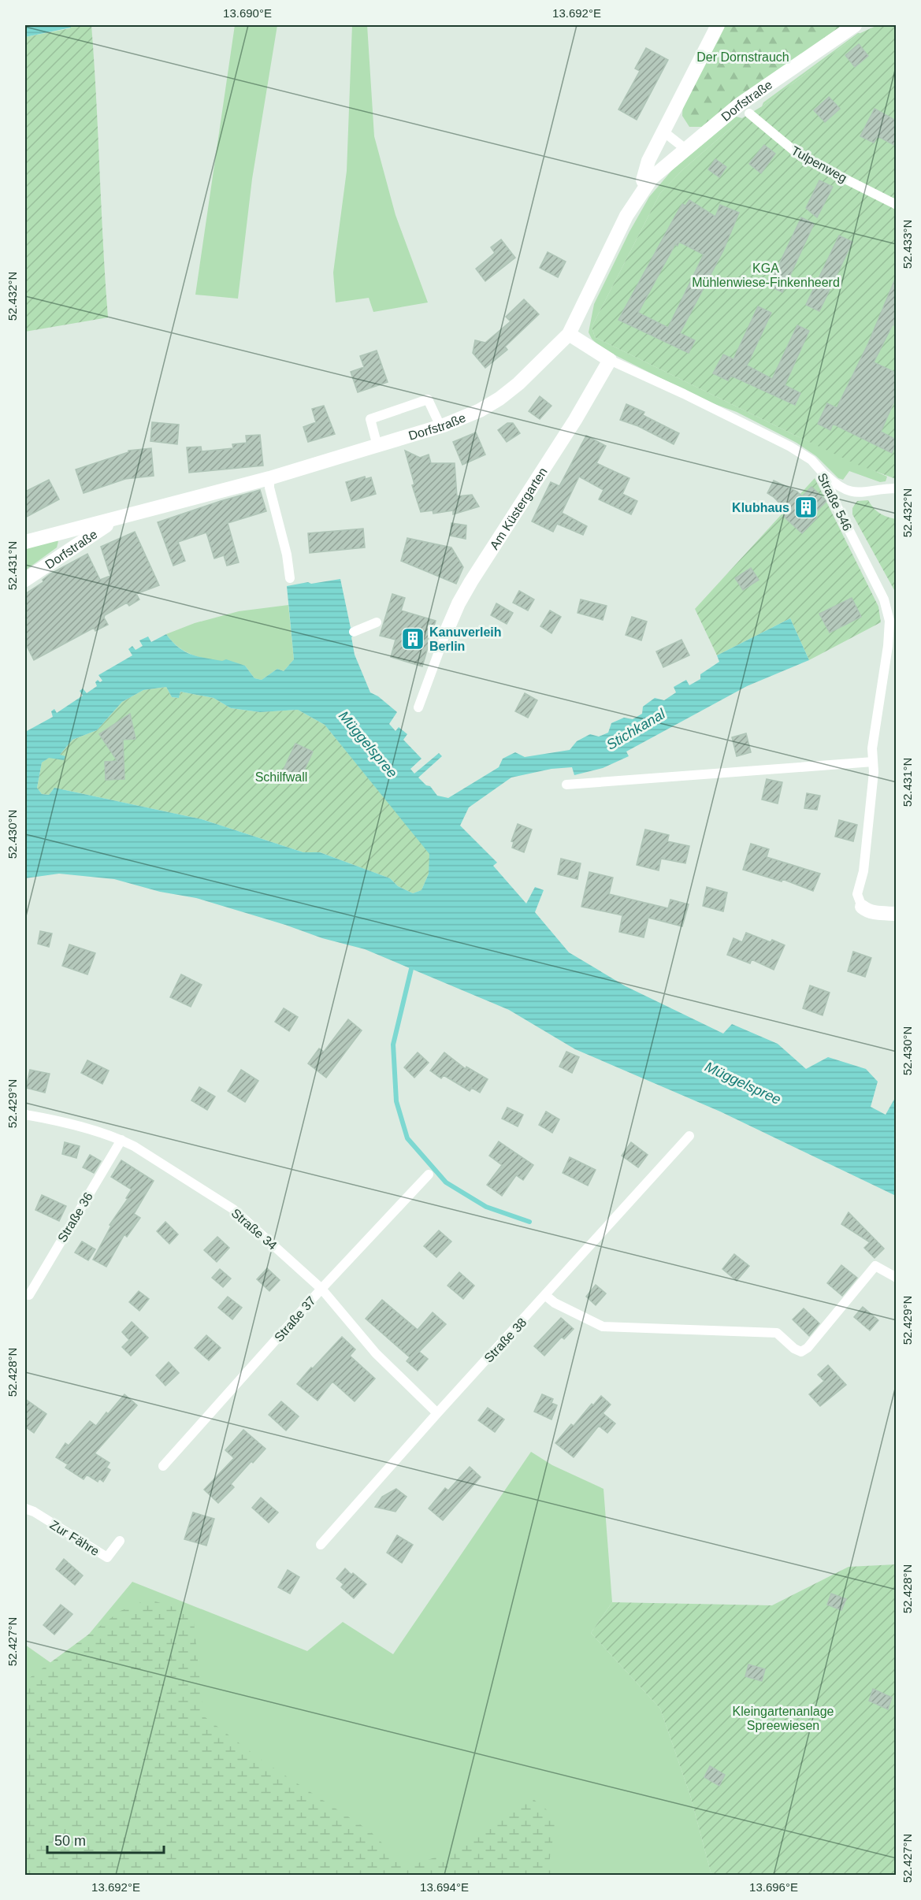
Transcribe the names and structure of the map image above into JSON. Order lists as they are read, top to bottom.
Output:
{
  "streets": {
    "street": ["Dorfstraße", "Am Küstergarten"],
    "lane": [
      "Tulpenweg",
      "Straße 546",
      "Straße 36",
      "Straße 34",
      "Straße 37",
      "Straße 38",
      "Zur Fähre"
    ]
  },
  "crossings": [
    ["Straße 546", "Am Küstergarten"],
    ["Straße 36", "Straße 34"],
    ["Straße 34", "Straße 37"],
    ["Straße 34", "Straße 38"]
  ],
  "water": ["Stichkanal", "Müggelspree"],
  "parks": [
    "Der Dornstrauch",
    "KGA Mühlenwiese-Finkenheerd",
    "Schilfwall",
    "Kleingartenanlage Spreewiesen"
  ],
  "places": {
    "building": ["Klubhaus", "Kanuverleih Berlin"]
  },
  "scale_bar": "50 m",
  "coordinates": [
    "13.690°E",
    "13.692°E",
    "52.433°N",
    "52.432°N",
    "52.431°N",
    "52.430°N",
    "52.429°N",
    "52.428°N",
    "52.427°N",
    "13.694°E",
    "13.696°E"
  ]
}
